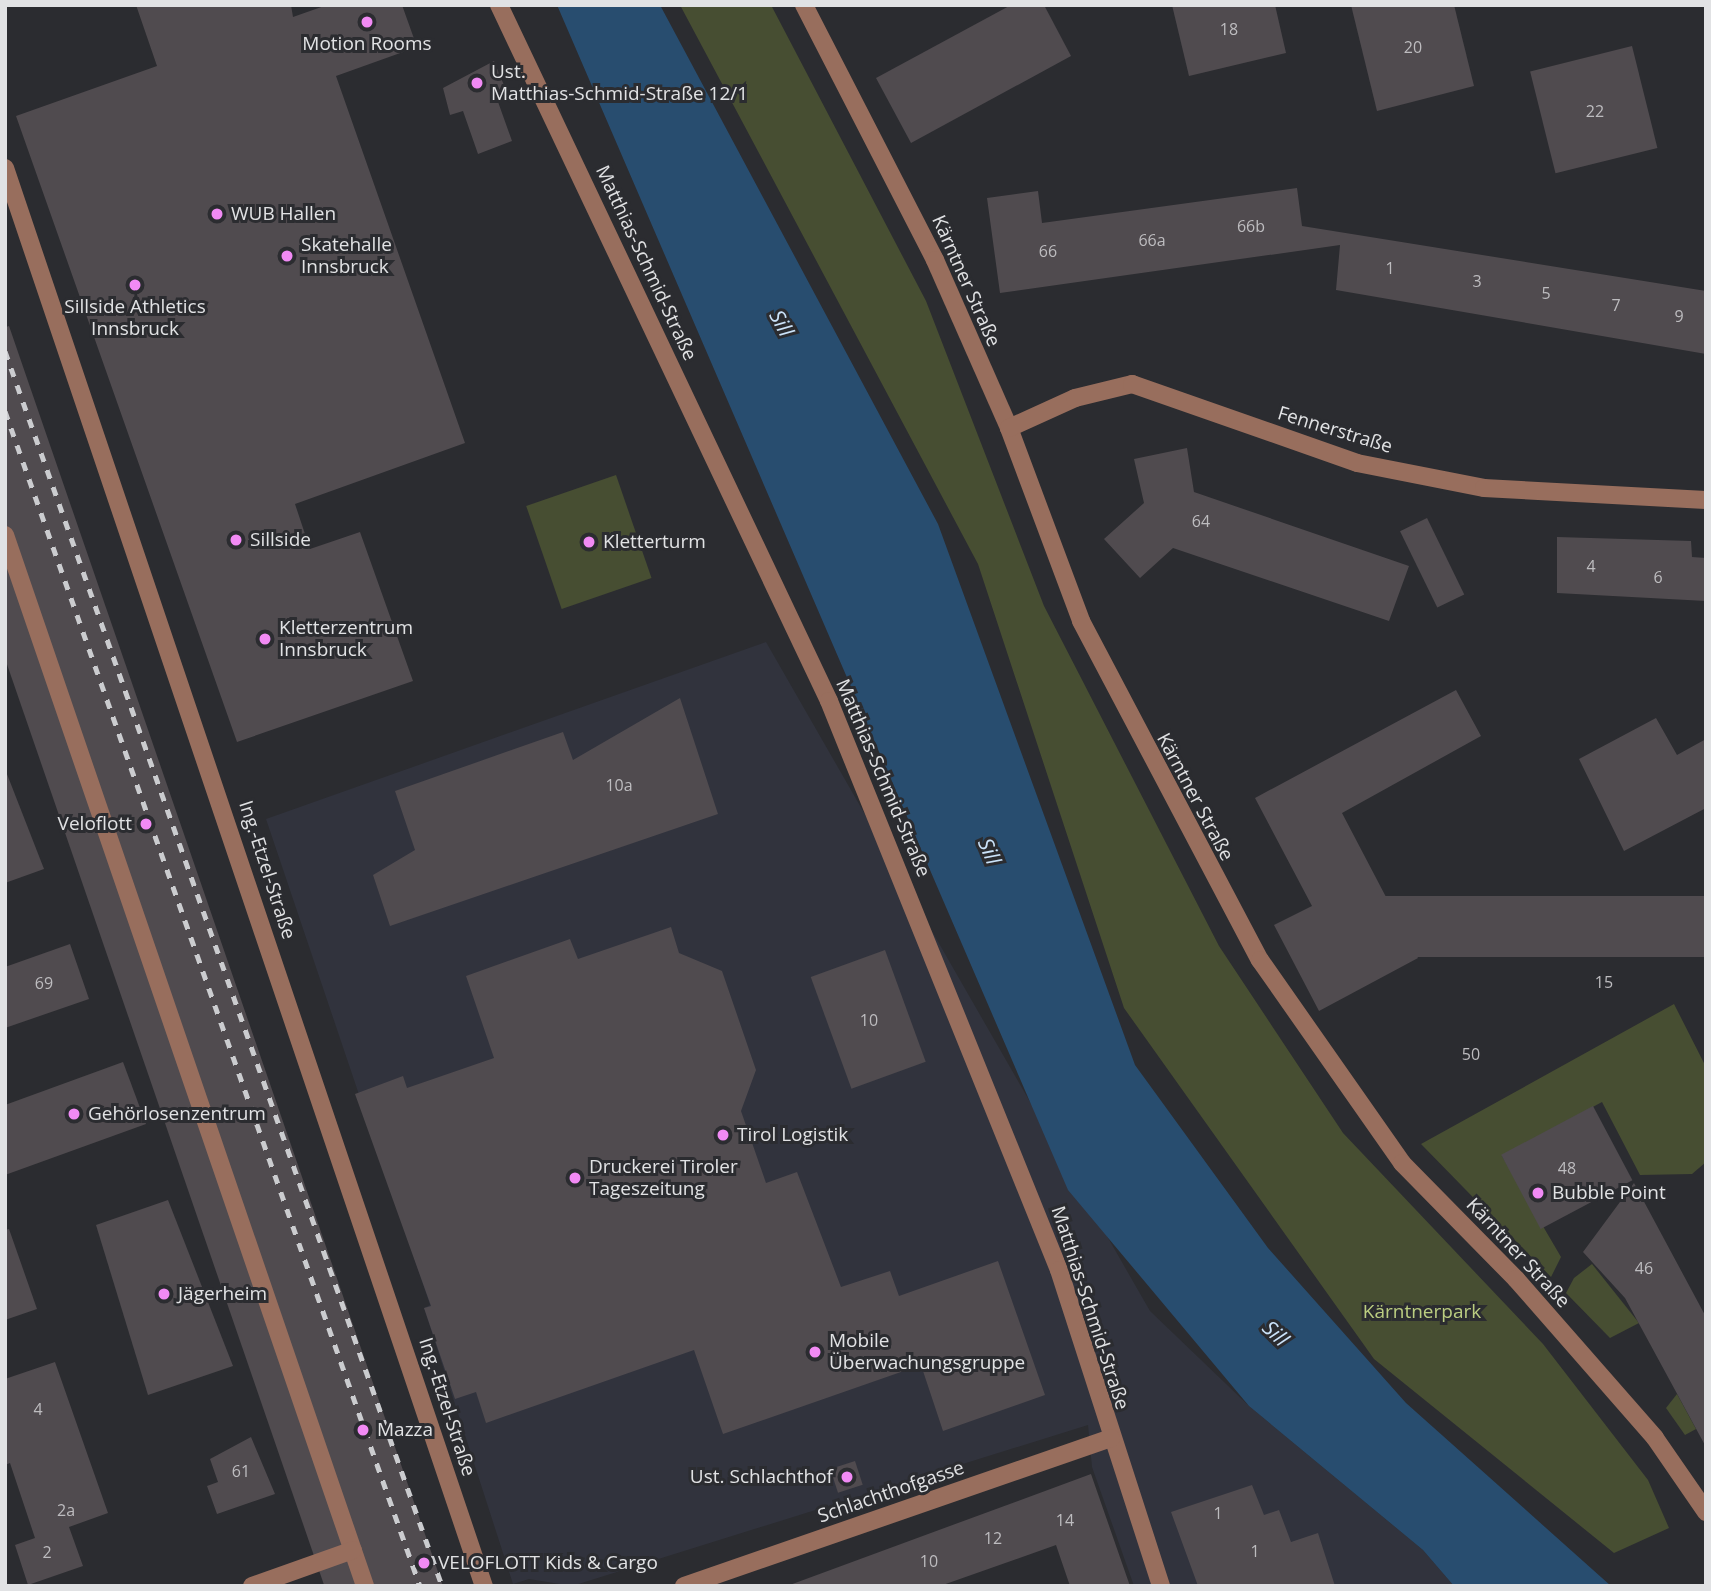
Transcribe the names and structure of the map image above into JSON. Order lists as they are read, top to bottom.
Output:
{
  "streets": {
    "street": [
      "Matthias-Schmid-Straße",
      "Kärntner Straße",
      "Fennerstraße",
      "Ing.-Etzel-Straße",
      "Schlachthofgasse"
    ]
  },
  "crossings": [
    ["Matthias-Schmid-Straße", "Schlachthofgasse"],
    ["Kärntner Straße", "Fennerstraße"]
  ],
  "water": ["Sill"],
  "parks": ["Kärntnerpark"],
  "places": [
    "Motion Rooms",
    "Ust. Matthias-Schmid-Straße 12/1",
    "WUB Hallen",
    "Skatehalle Innsbruck",
    "Sillside Athletics Innsbruck",
    "Sillside",
    "Kletterturm",
    "Kletterzentrum Innsbruck",
    "Veloflott",
    "Gehörlosenzentrum",
    "Tirol Logistik",
    "Druckerei Tiroler Tageszeitung",
    "Bubble Point",
    "Jägerheim",
    "Mobile Überwachungsgruppe",
    "Mazza",
    "Ust. Schlachthof",
    "VELOFLOTT Kids & Cargo"
  ],
  "house_numbers": [
    "18",
    "20",
    "22",
    "66b",
    "66a",
    "66",
    "1",
    "3",
    "5",
    "7",
    "9",
    "64",
    "4",
    "6",
    "10a",
    "15",
    "69",
    "10",
    "50",
    "48",
    "46",
    "4",
    "61",
    "2a",
    "1",
    "14",
    "12",
    "1",
    "2",
    "10"
  ]
}
